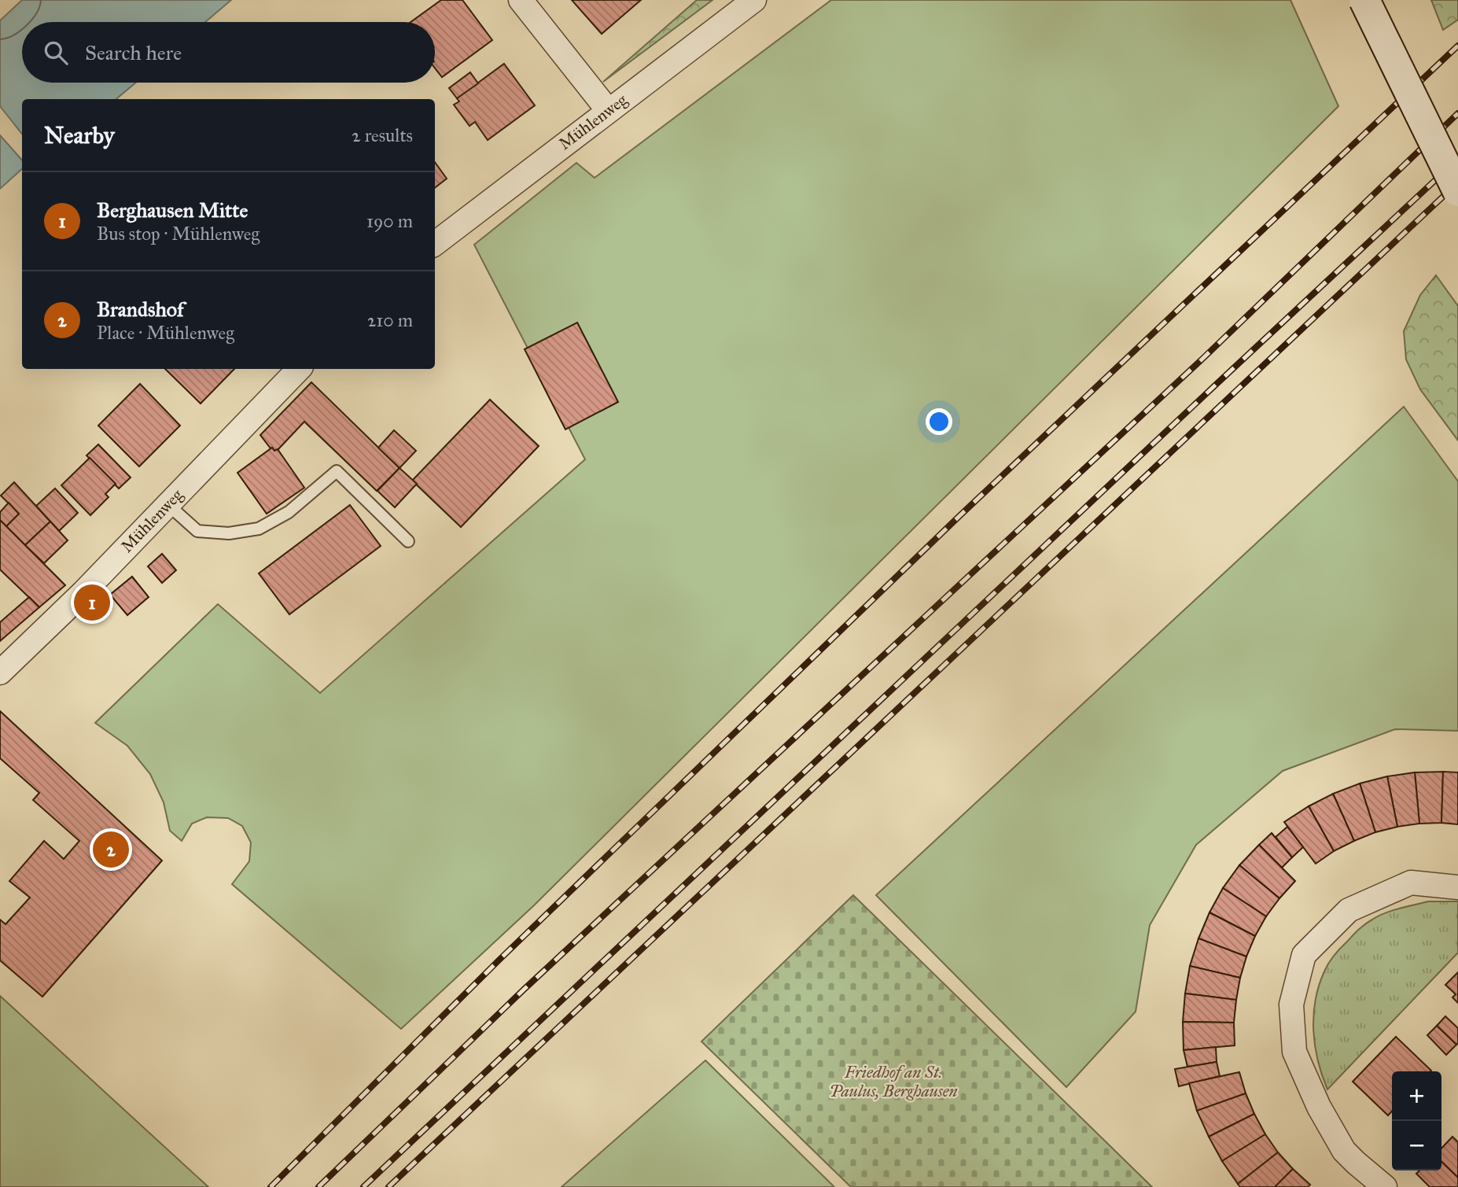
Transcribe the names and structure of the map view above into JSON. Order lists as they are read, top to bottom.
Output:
{
  "streets": {
    "street": ["Mühlenweg"]
  },
  "parks": ["Friedhof an St. Paulus, Berghausen"],
  "page": {
    "search": "Search here",
    "heading": ["Nearby", "2 results"],
    "list": [
      {
        "mark": "1",
        "name": "Berghausen Mitte",
        "note": "Bus stop · Mühlenweg",
        "value": "190 m"
      },
      {
        "mark": "2",
        "name": "Brandshof",
        "note": "Place · Mühlenweg",
        "value": "210 m"
      }
    ],
    "pins": ["1", "2"],
    "map_buttons": ["+", "−"]
  }
}
